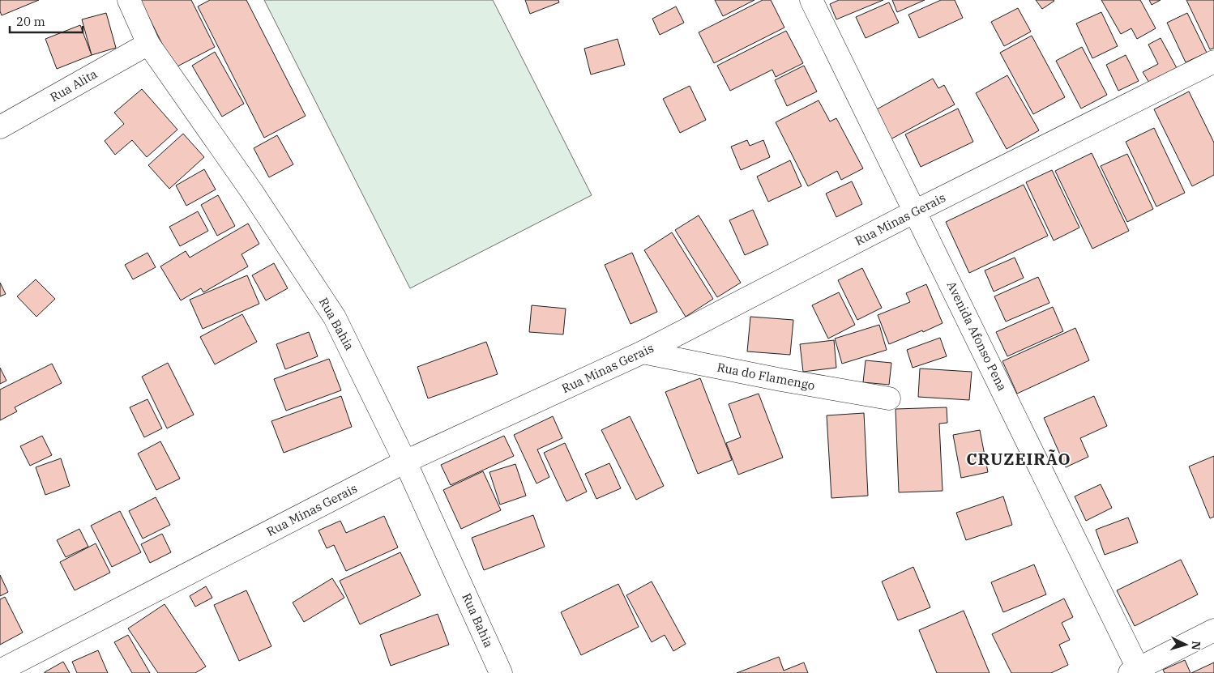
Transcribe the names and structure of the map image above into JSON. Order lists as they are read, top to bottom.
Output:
{
  "streets": {
    "street": [
      "Rua Alita",
      "Rua Minas Gerais",
      "Rua Bahia",
      "Avenida Afonso Pena",
      "Rua do Flamengo"
    ]
  },
  "crossings": [
    ["Rua Alita", "Rua Bahia"],
    ["Rua Minas Gerais", "Rua Bahia"],
    ["Rua Minas Gerais", "Avenida Afonso Pena"],
    ["Rua Minas Gerais", "Rua do Flamengo"]
  ],
  "districts": ["CRUZEIRÃO"],
  "scale_bar": "20 m",
  "north": "right"
}
